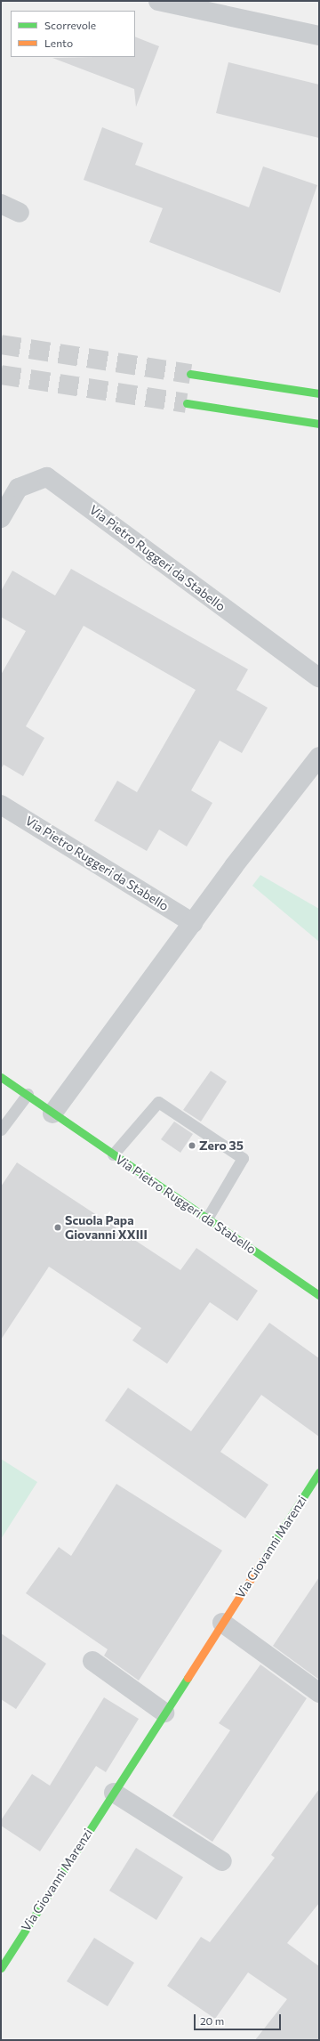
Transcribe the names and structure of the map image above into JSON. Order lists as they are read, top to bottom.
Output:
{
  "streets": {
    "main road": ["Via Pietro Ruggeri da Stabello", "Via Giovanni Marenzi"]
  },
  "places": ["Zero 35", "Scuola Papa Giovanni XXIII"],
  "legend": ["Scorrevole", "Lento"],
  "scale_bar": "20 m"
}
